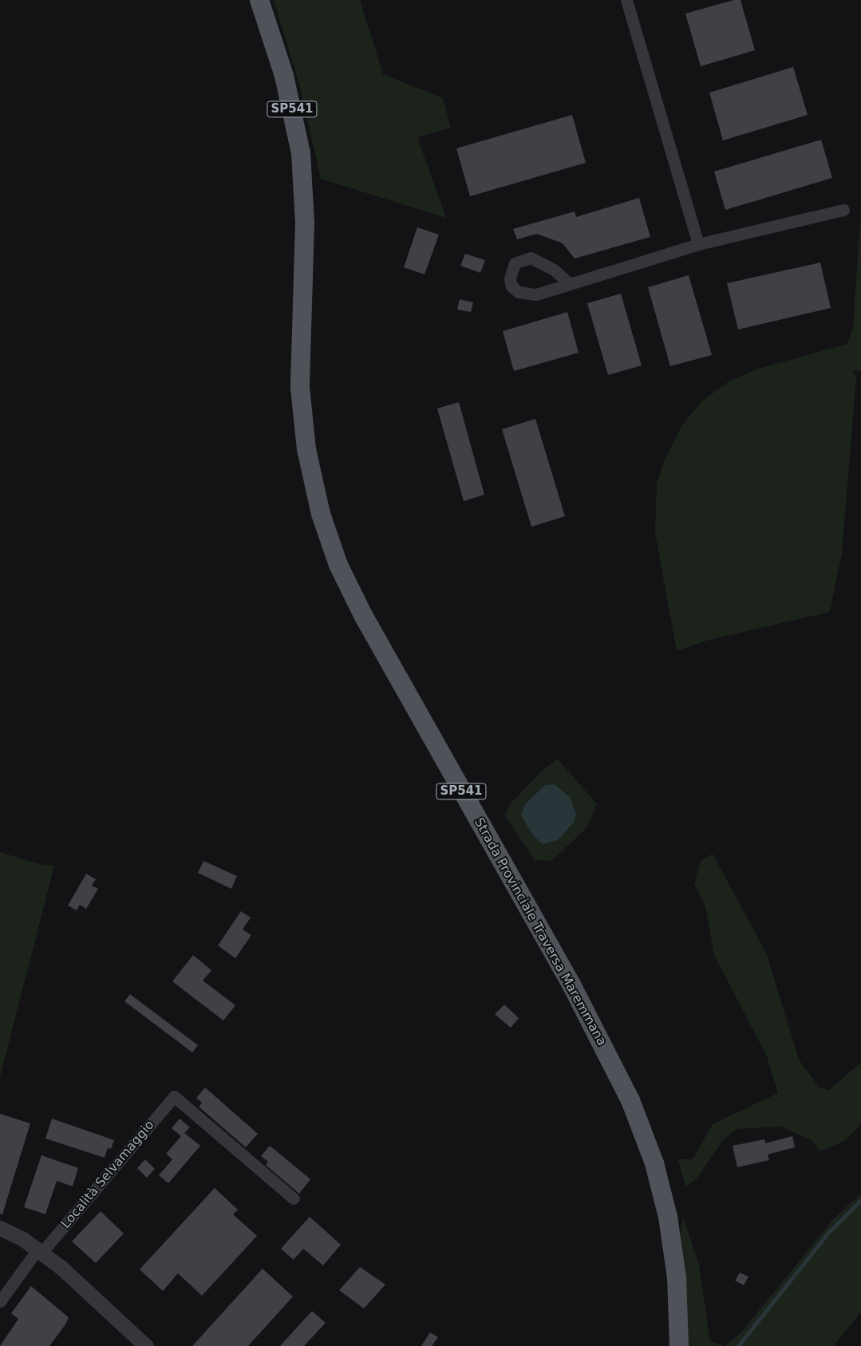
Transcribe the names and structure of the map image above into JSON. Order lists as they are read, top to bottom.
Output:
{
  "streets": {
    "main road": ["SP541", "Strada Provinciale Traversa Maremmana"],
    "street": ["Località Selvamaggio"]
  }
}
